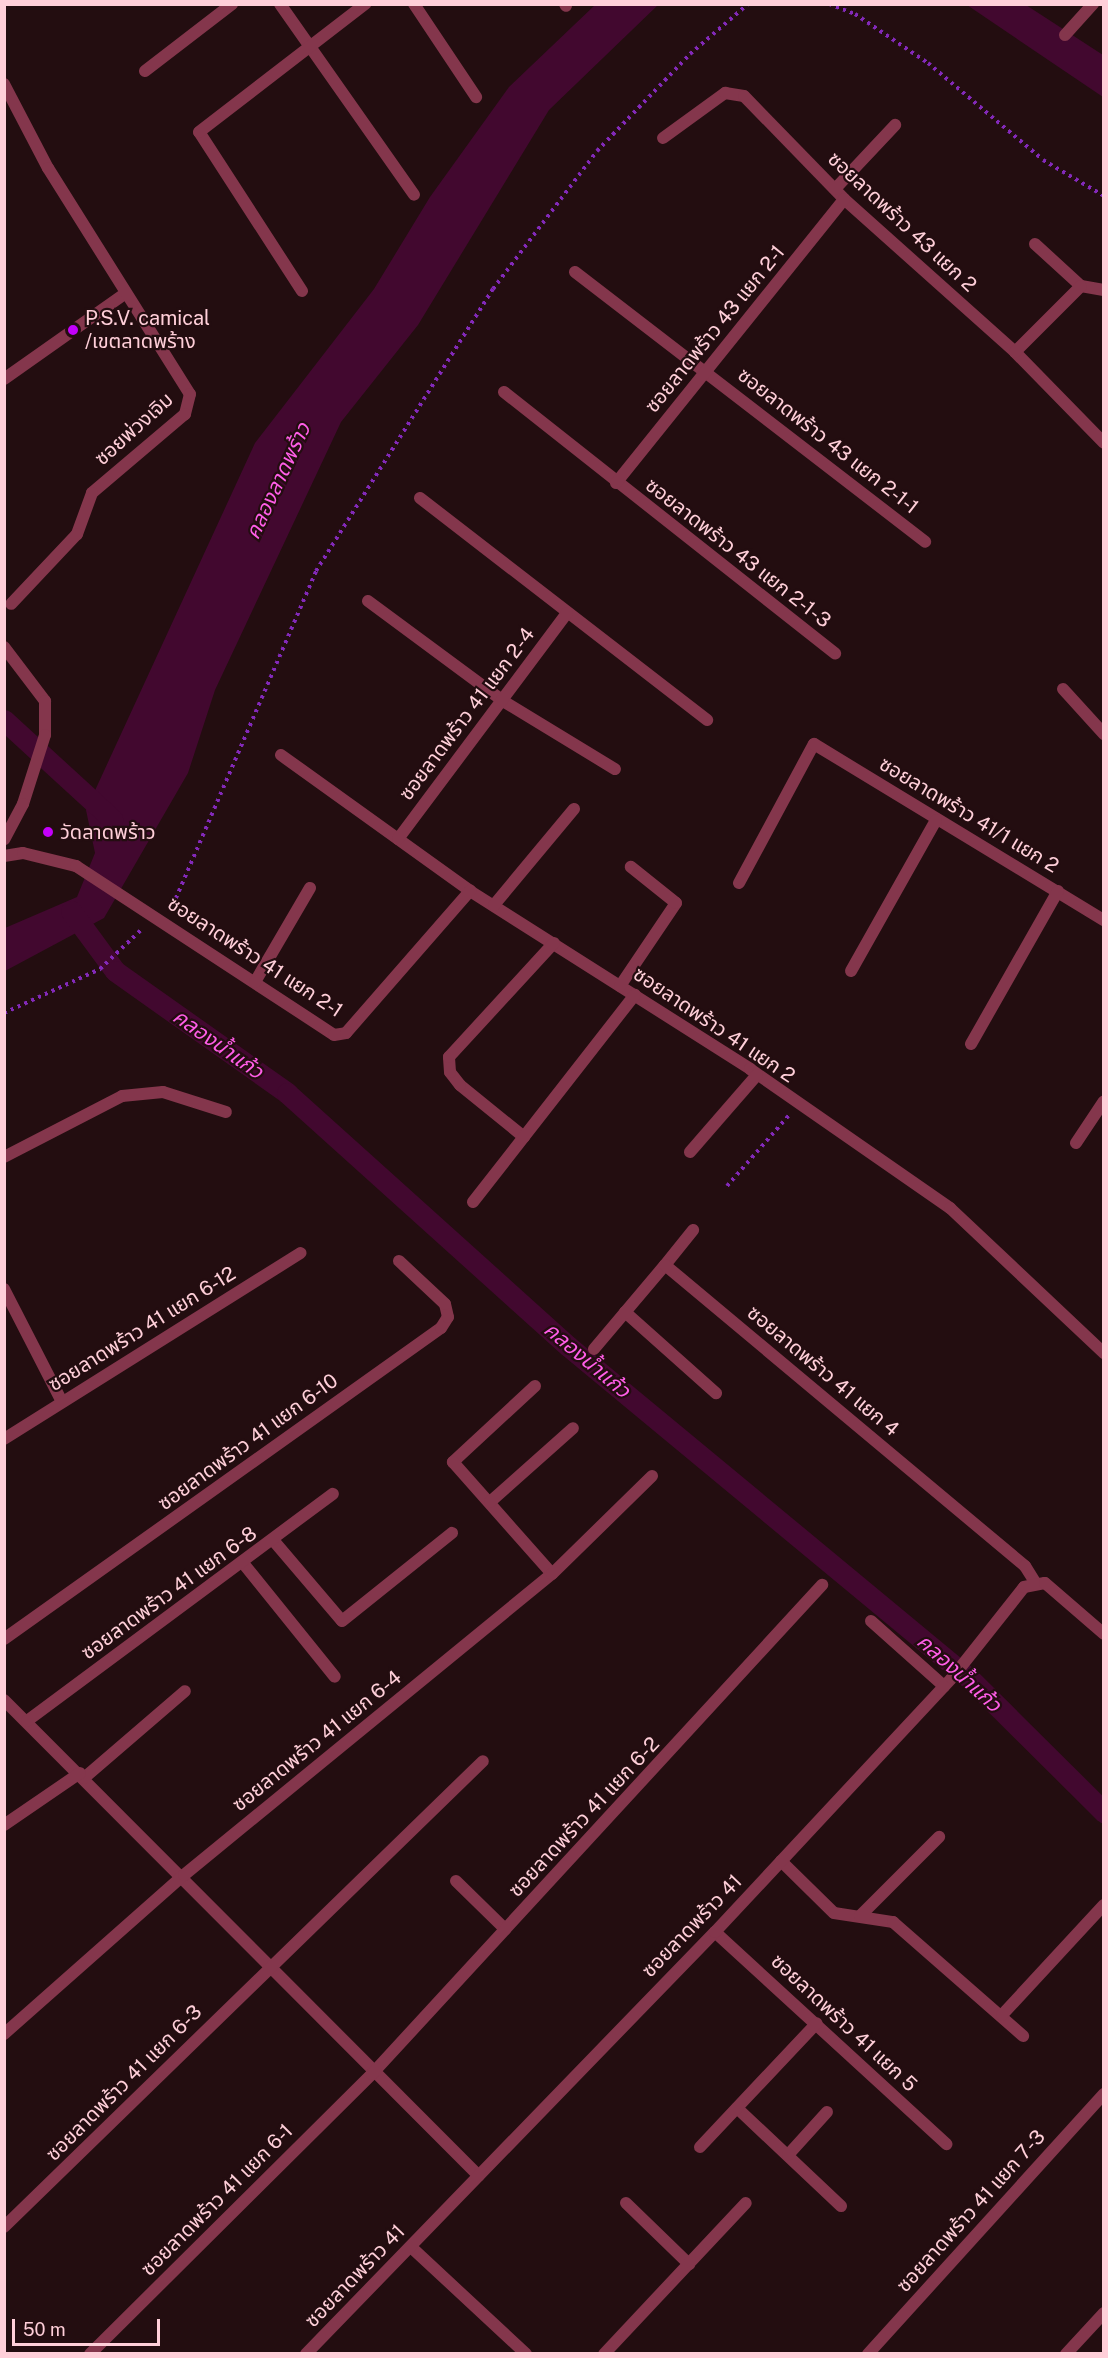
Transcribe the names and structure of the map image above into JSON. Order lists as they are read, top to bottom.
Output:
{
  "streets": {
    "street": [
      "ซอยลาดพร้าว 43 แยก 2",
      "ซอยลาดพร้าว 43 แยก 2-1",
      "ซอยพ่วงเจิม",
      "ซอยลาดพร้าว 43 แยก 2-1-1",
      "ซอยลาดพร้าว 43 แยก 2-1-3",
      "ซอยลาดพร้าว 41 แยก 2-4",
      "ซอยลาดพร้าว 41/1 แยก 2",
      "ซอยลาดพร้าว 41 แยก 2-1",
      "ซอยลาดพร้าว 41 แยก 2",
      "ซอยลาดพร้าว 41 แยก 6-12",
      "ซอยลาดพร้าว 41 แยก 4",
      "ซอยลาดพร้าว 41 แยก 6-10",
      "ซอยลาดพร้าว 41 แยก 6-8",
      "ซอยลาดพร้าว 41 แยก 6-4",
      "ซอยลาดพร้าว 41 แยก 6-2",
      "ซอยลาดพร้าว 41",
      "ซอยลาดพร้าว 41 แยก 5",
      "ซอยลาดพร้าว 41 แยก 6-3",
      "ซอยลาดพร้าว 41 แยก 6-1",
      "ซอยลาดพร้าว 41 แยก 7-3"
    ]
  },
  "crossings": [
    ["ซอยลาดพร้าว 43 แยก 2", "ซอยลาดพร้าว 43 แยก 2-1"],
    ["ซอยลาดพร้าว 43 แยก 2-1", "ซอยลาดพร้าว 43 แยก 2-1-1"],
    ["ซอยลาดพร้าว 43 แยก 2-1", "ซอยลาดพร้าว 43 แยก 2-1-3"],
    ["ซอยลาดพร้าว 41 แยก 2-4", "ซอยลาดพร้าว 41 แยก 2"],
    ["ซอยลาดพร้าว 41 แยก 2-1", "ซอยลาดพร้าว 41 แยก 2"],
    ["ซอยลาดพร้าว 41 แยก 4", "ซอยลาดพร้าว 41"],
    ["ซอยลาดพร้าว 41 แยก 6-2", "ซอยลาดพร้าว 41 แยก 6-1"],
    ["ซอยลาดพร้าว 41", "ซอยลาดพร้าว 41 แยก 5"]
  ],
  "water": ["คลองลาดพร้าว", "คลองน้ำแก้ว"],
  "places": ["P.S.V. camical /เขตลาดพร้าง", "วัดลาดพร้าว"],
  "scale_bar": "50 m"
}
